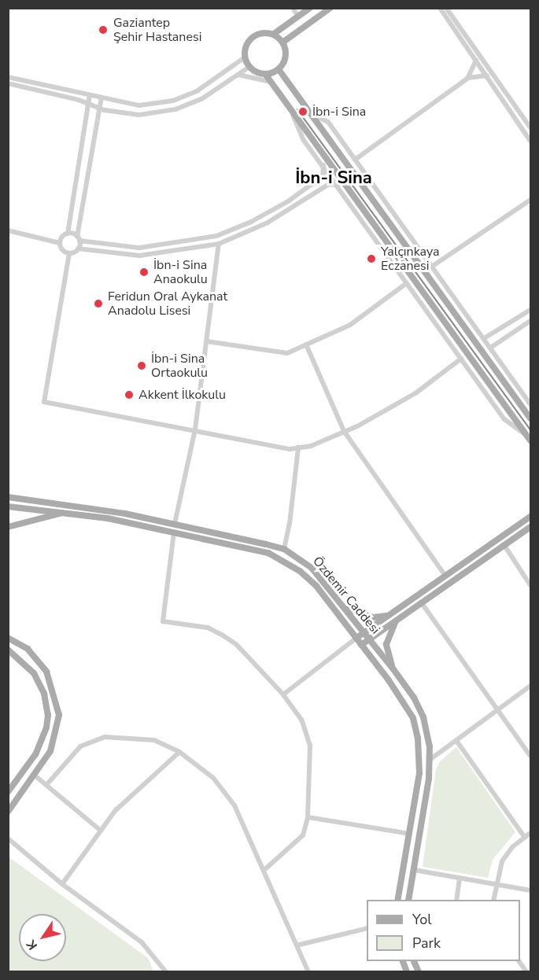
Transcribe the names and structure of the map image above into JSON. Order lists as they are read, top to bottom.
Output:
{
  "streets": {
    "main road": ["Özdemir Caddesi"]
  },
  "districts": ["İbn-i Sina"],
  "places": [
    "Gaziantep Şehir Hastanesi",
    "İbn-i Sina",
    "Yalçınkaya Eczanesi",
    "İbn-i Sina Anaokulu",
    "Feridun Oral Aykanat Anadolu Lisesi",
    "İbn-i Sina Ortaokulu",
    "Akkent İlkokulu"
  ],
  "legend": ["Yol", "Park"],
  "north": "bottom left"
}
